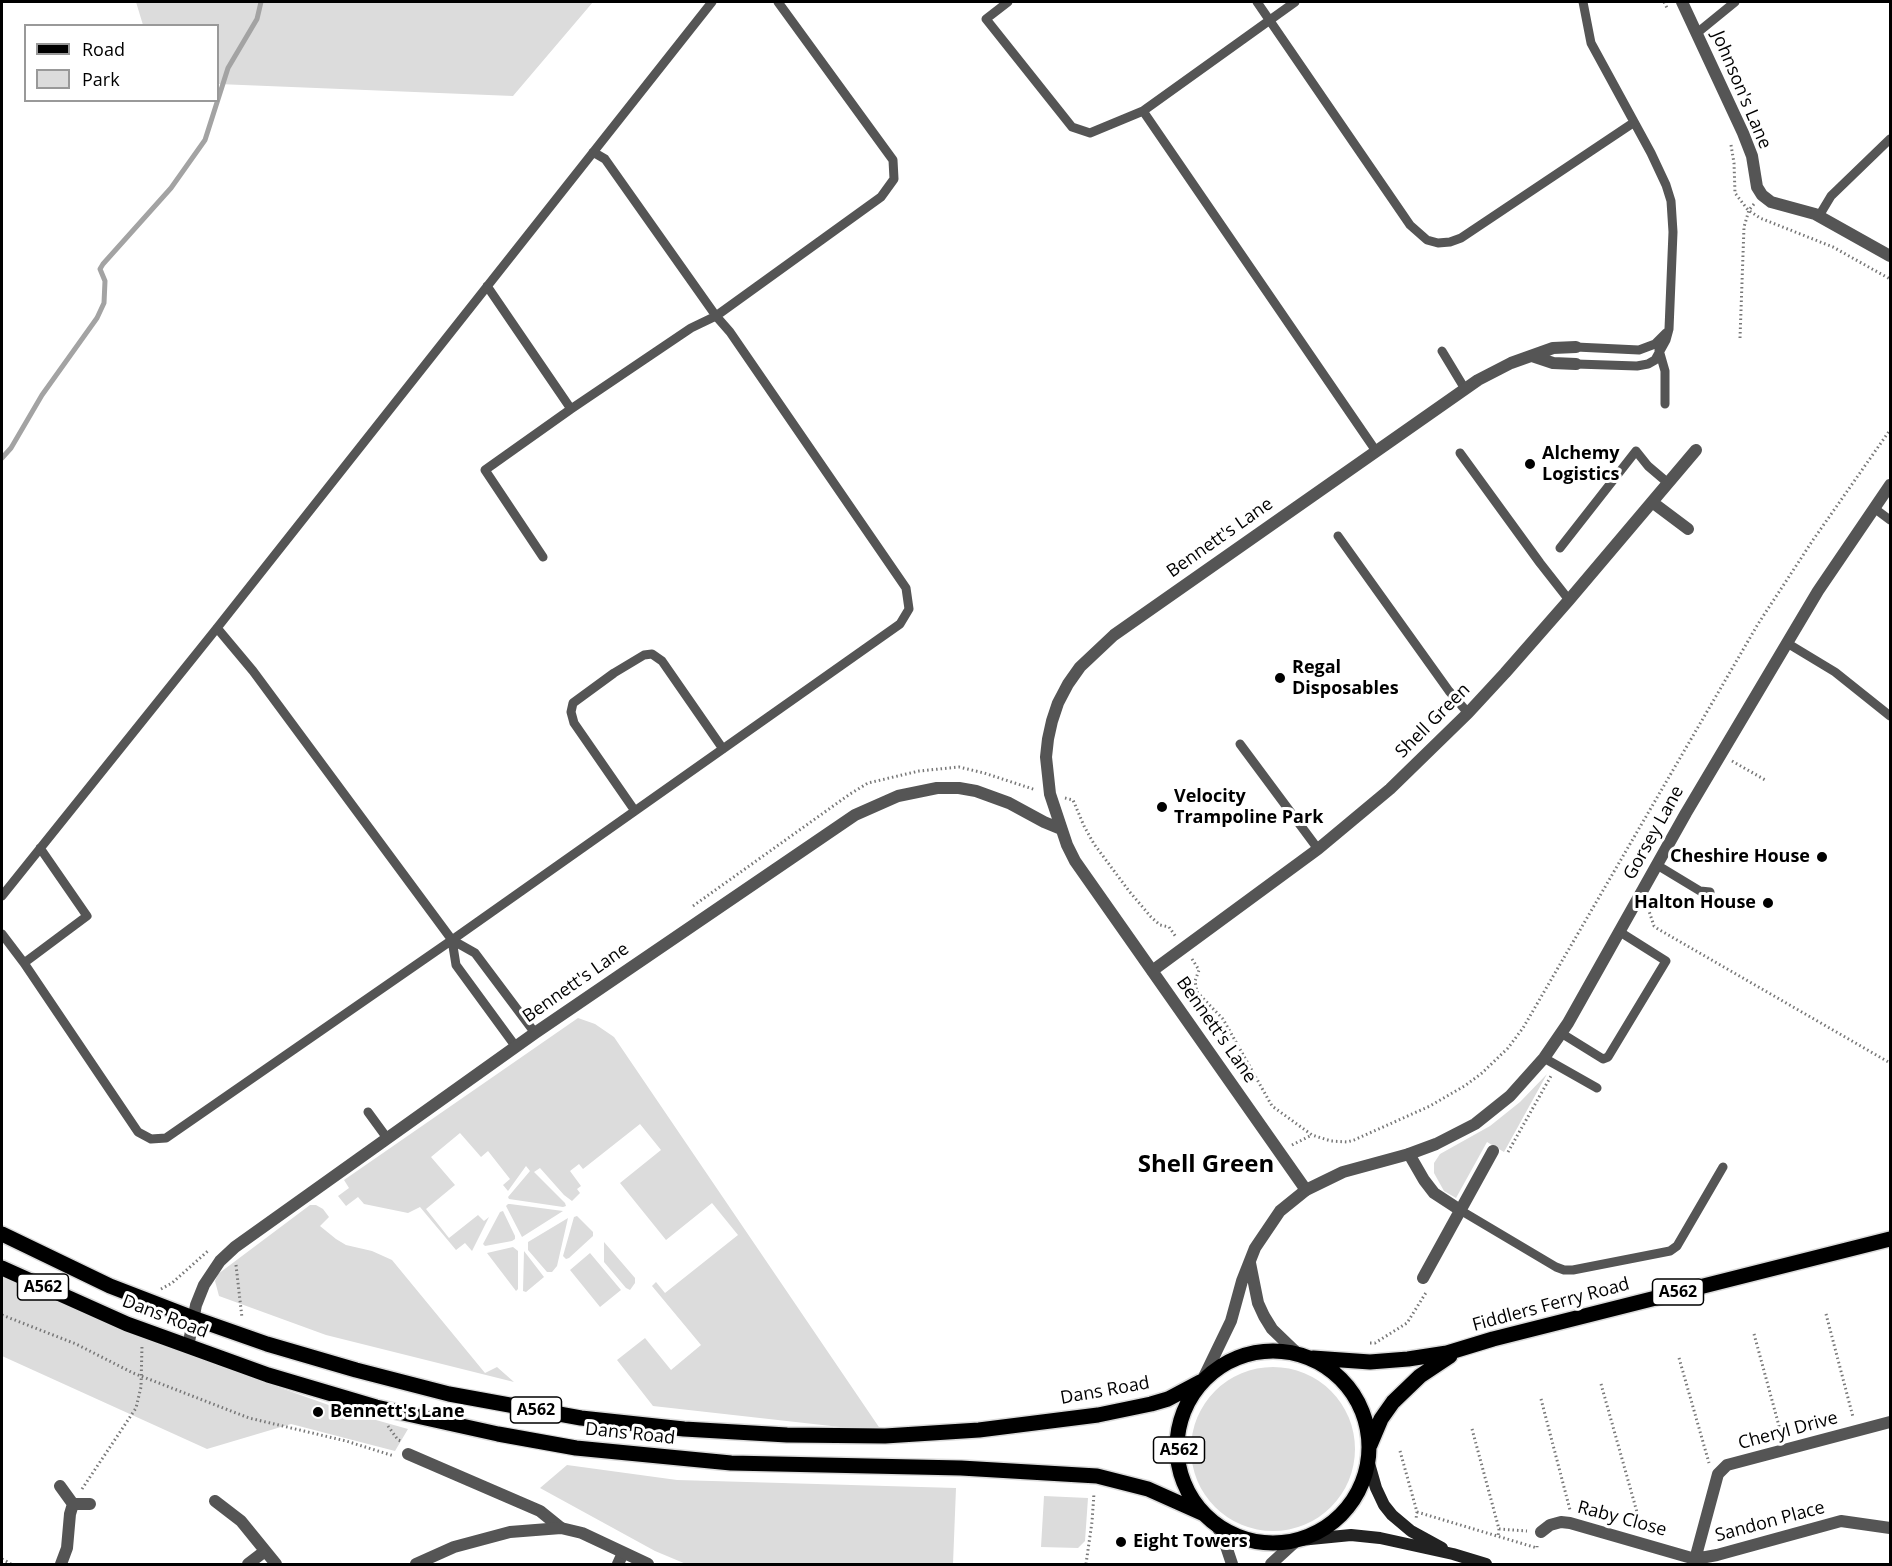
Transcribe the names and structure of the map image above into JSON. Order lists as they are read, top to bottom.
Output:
{
  "streets": {
    "main road": ["A562", "Fiddlers Ferry Road", "Dans Road"],
    "street": [
      "Johnson's Lane",
      "Bennett's Lane",
      "Shell Green",
      "Gorsey Lane",
      "Cheryl Drive",
      "Raby Close",
      "Sandon Place"
    ]
  },
  "crossings": [
    ["Bennett's Lane", "Shell Green"],
    ["Bennett's Lane", "Gorsey Lane"],
    ["Bennett's Lane", "Dans Road"],
    ["Gorsey Lane", "A562"],
    ["Gorsey Lane", "Fiddlers Ferry Road"],
    ["Gorsey Lane", "Dans Road"],
    ["A562", "Fiddlers Ferry Road"],
    ["A562", "Dans Road"],
    ["Fiddlers Ferry Road", "Dans Road"],
    ["Raby Close", "Sandon Place"]
  ],
  "districts": ["Shell Green"],
  "places": [
    "Alchemy Logistics",
    "Regal Disposables",
    "Velocity Trampoline Park",
    "Cheshire House",
    "Halton House",
    "Bennett's Lane",
    "Eight Towers"
  ],
  "legend": ["Road", "Park"]
}
